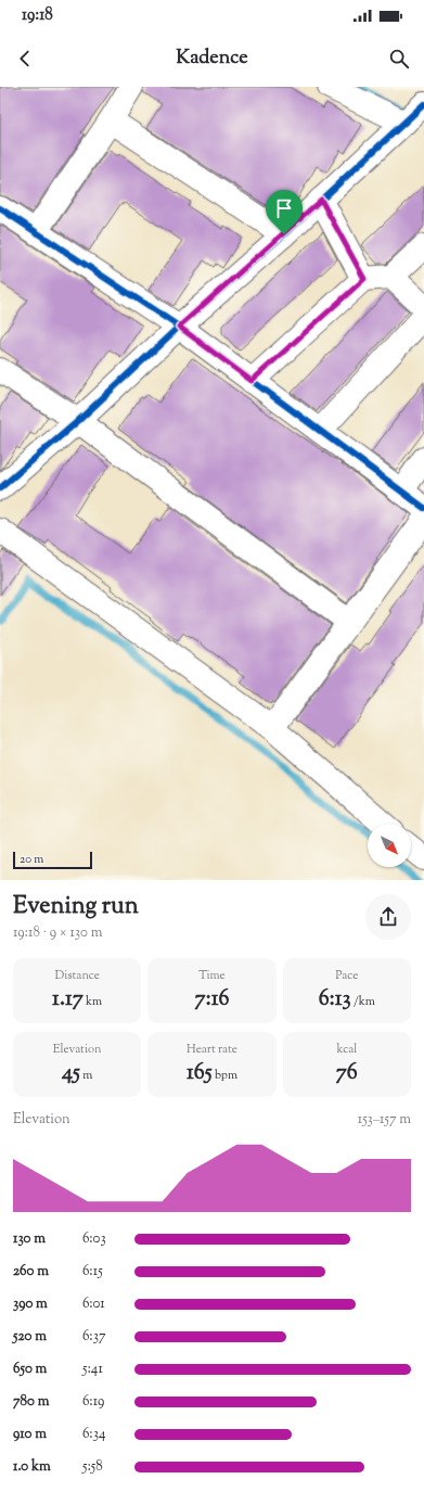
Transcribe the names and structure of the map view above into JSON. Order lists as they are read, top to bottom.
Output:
{
  "scale_bar": "20 m",
  "north": "bottom right",
  "page": {
    "status": "19:18",
    "header": "Kadence",
    "scale": "20 m",
    "heading": ["Evening run", "19:18 · 9 × 130 m"],
    "stats": [
      ["Distance", "1.17 km"],
      ["Time", "7:16"],
      ["Pace", "6:13 /km"],
      ["Elevation", "45 m"],
      ["Heart rate", "165 bpm"],
      ["kcal", "76"]
    ],
    "chart": ["Elevation", "153–157 m"],
    "list": [
      {
        "name": "130 m",
        "note": "6:03"
      },
      {
        "name": "260 m",
        "note": "6:15"
      },
      {
        "name": "390 m",
        "note": "6:01"
      },
      {
        "name": "520 m",
        "note": "6:37"
      },
      {
        "name": "650 m",
        "note": "5:41"
      },
      {
        "name": "780 m",
        "note": "6:19"
      },
      {
        "name": "910 m",
        "note": "6:34"
      },
      {
        "name": "1.0 km",
        "note": "5:58"
      }
    ]
  }
}
